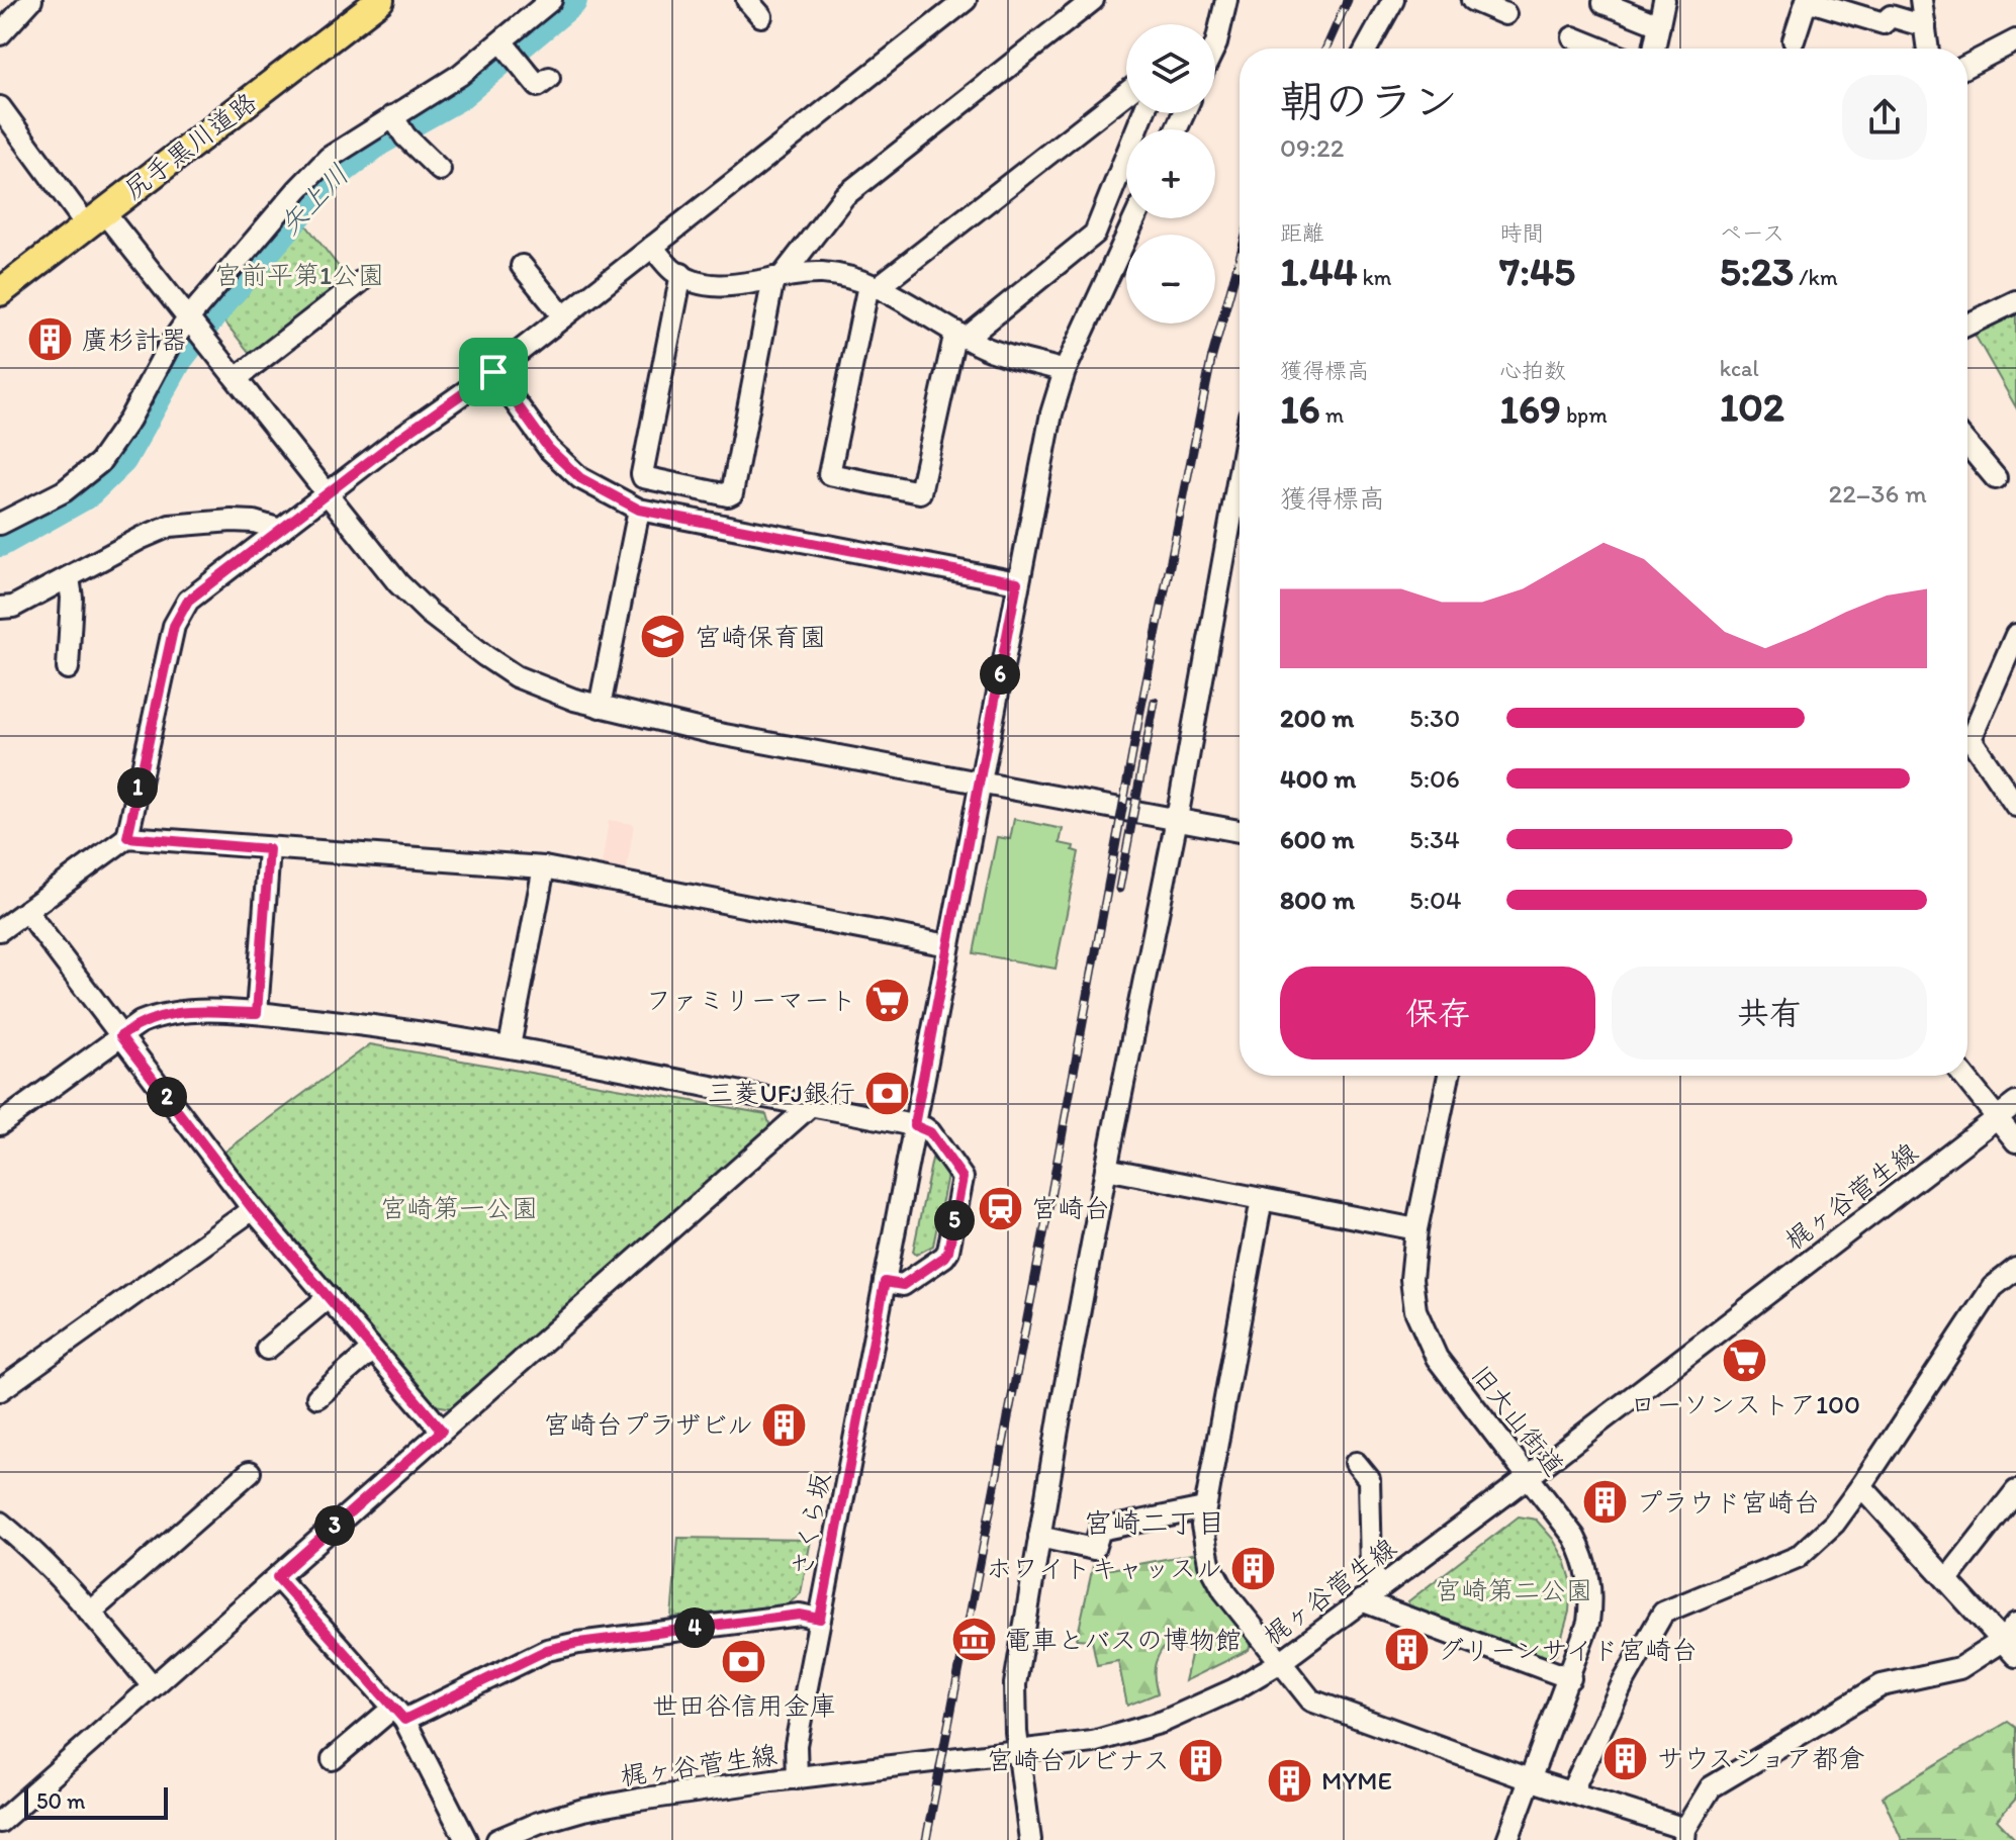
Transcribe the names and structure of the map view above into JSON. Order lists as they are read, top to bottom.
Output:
{
  "streets": {
    "main road": ["尻手黒川道路"],
    "street": ["梶ヶ谷菅生線", "旧大山街道", "さくら坂"]
  },
  "crossings": [
    ["梶ヶ谷菅生線", "旧大山街道"],
    ["梶ヶ谷菅生線", "さくら坂"]
  ],
  "districts": ["宮崎二丁目"],
  "water": ["矢上川"],
  "parks": ["宮前平第1公園", "宮崎第一公園", "宮崎第二公園"],
  "places": {
    "building": [
      "廣杉計器",
      "宮崎台プラザビル",
      "プラウド宮崎台",
      "ホワイトキャッスル",
      "グリーンサイド宮崎台",
      "サウスショア都倉",
      "宮崎台ルビナス",
      "MYME"
    ],
    "school or university": ["宮崎保育園"],
    "supermarket": ["ファミリーマート", "ローソンストア100"],
    "bank": ["三菱UFJ銀行", "世田谷信用金庫"],
    "station": ["宮崎台"],
    "museum": ["電車とバスの博物館"]
  },
  "scale_bar": "50 m",
  "page": {
    "map_buttons": ["+", "−"],
    "heading": ["朝のラン", "09:22"],
    "stats": [
      ["距離", "1.44 km"],
      ["時間", "7:45"],
      ["ペース", "5:23 /km"],
      ["獲得標高", "16 m"],
      ["心拍数", "169 bpm"],
      ["kcal", "102"]
    ],
    "chart": ["獲得標高", "22–36 m"],
    "pins": [
      "6",
      "1",
      "2",
      "5",
      "3",
      "4"
    ],
    "list": [
      {
        "name": "200 m",
        "note": "5:30"
      },
      {
        "name": "400 m",
        "note": "5:06"
      },
      {
        "name": "600 m",
        "note": "5:34"
      },
      {
        "name": "800 m",
        "note": "5:04"
      }
    ],
    "buttons": ["保存", "共有"],
    "scale": "50 m"
  }
}
